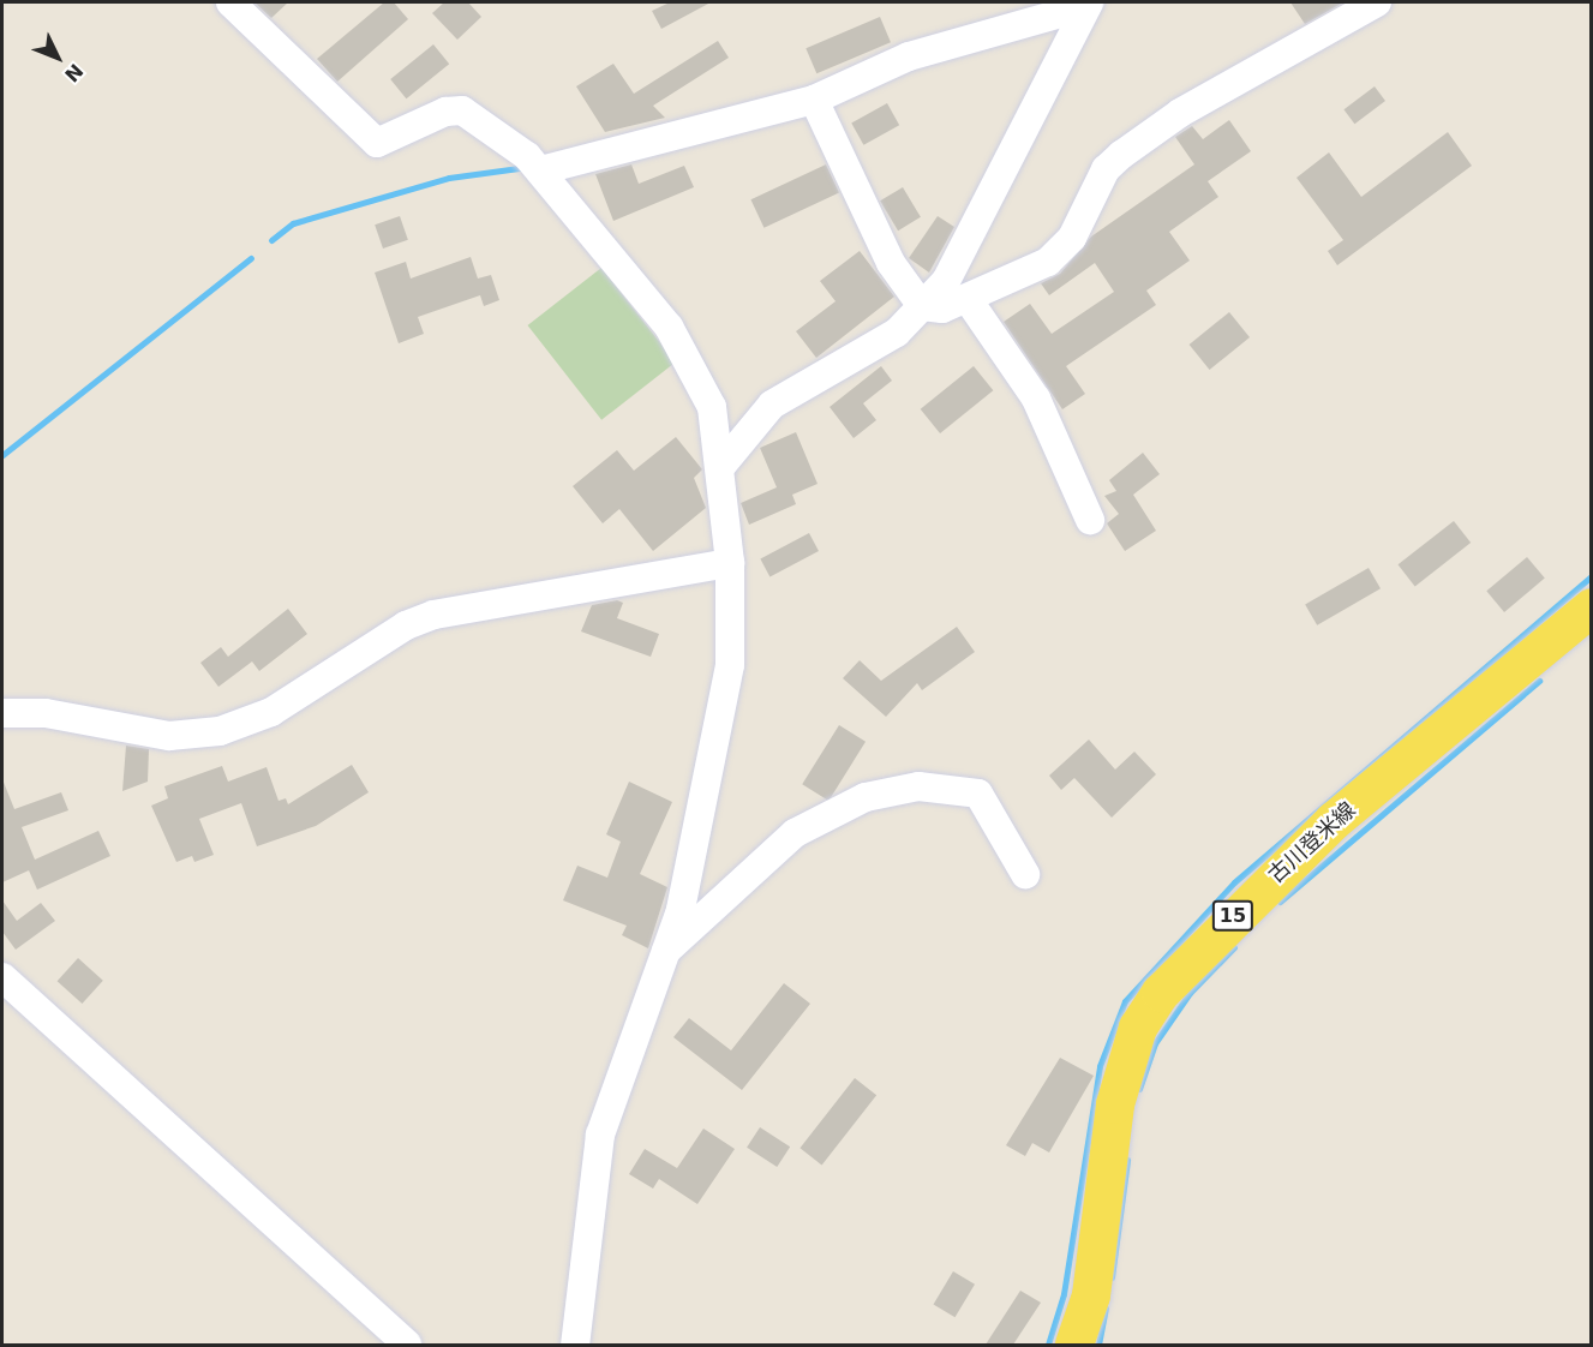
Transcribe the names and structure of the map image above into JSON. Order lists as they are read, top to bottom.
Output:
{
  "streets": {
    "main road": ["古川登米線", "15"]
  },
  "north": "bottom right"
}
